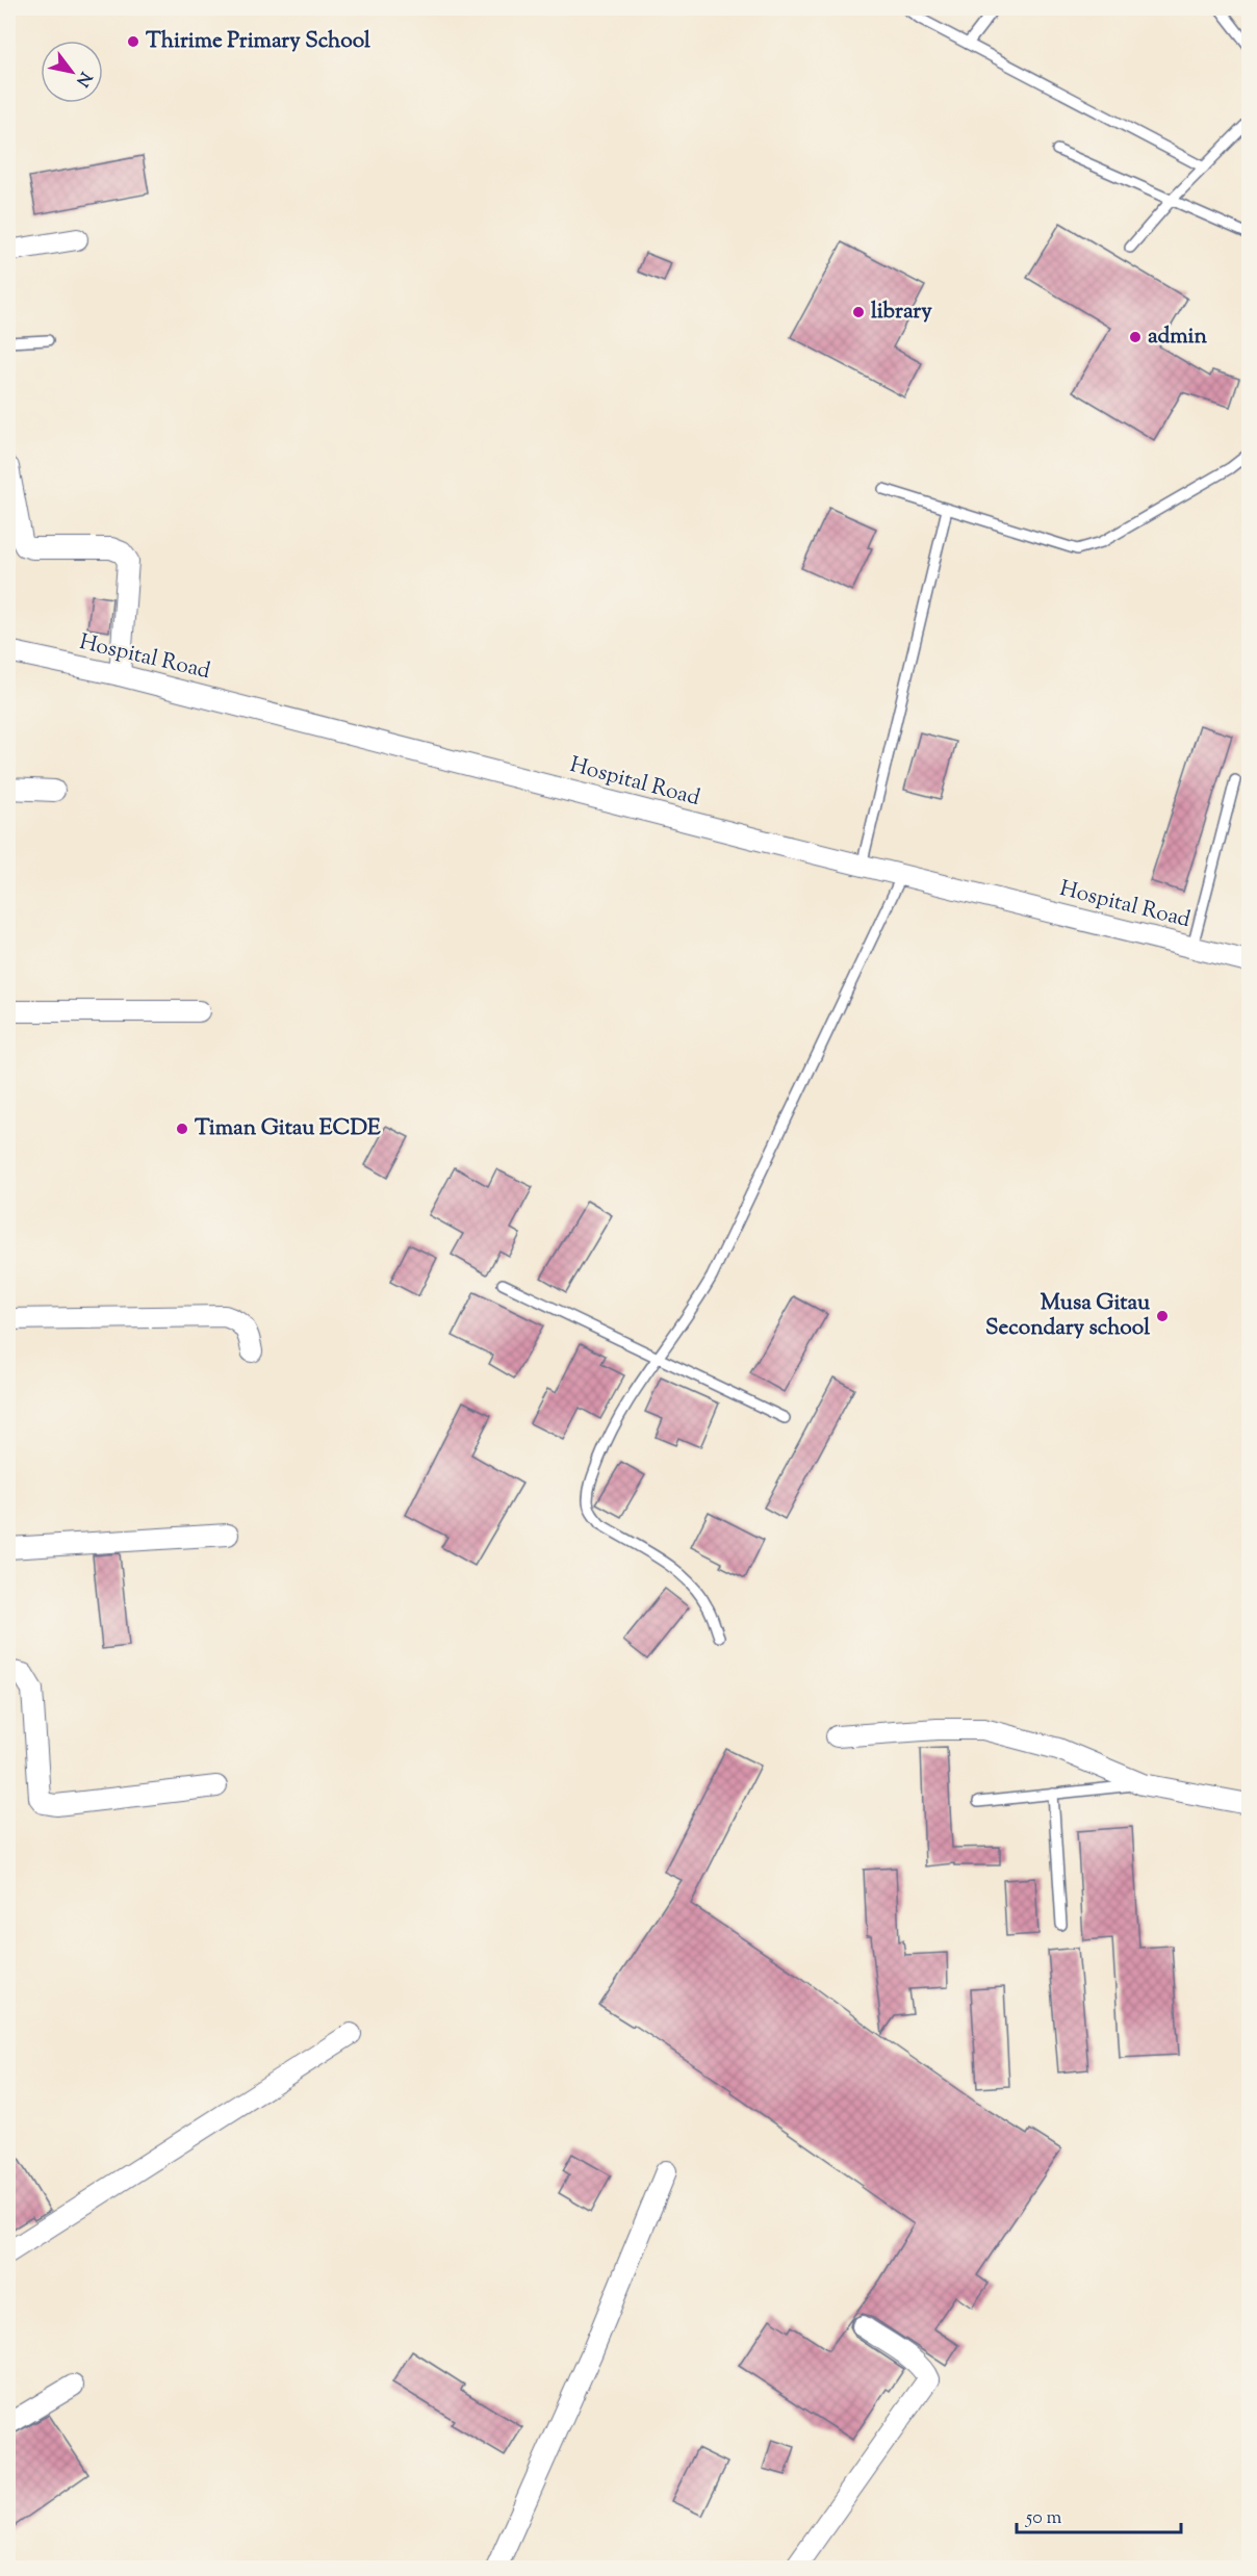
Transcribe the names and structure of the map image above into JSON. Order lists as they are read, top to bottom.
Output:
{
  "streets": {
    "street": ["Hospital Road"]
  },
  "places": [
    "Thirime Primary School",
    "library",
    "admin",
    "Timan Gitau ECDE",
    "Musa Gitau Secondary school"
  ],
  "scale_bar": "50 m",
  "north": "bottom right"
}
